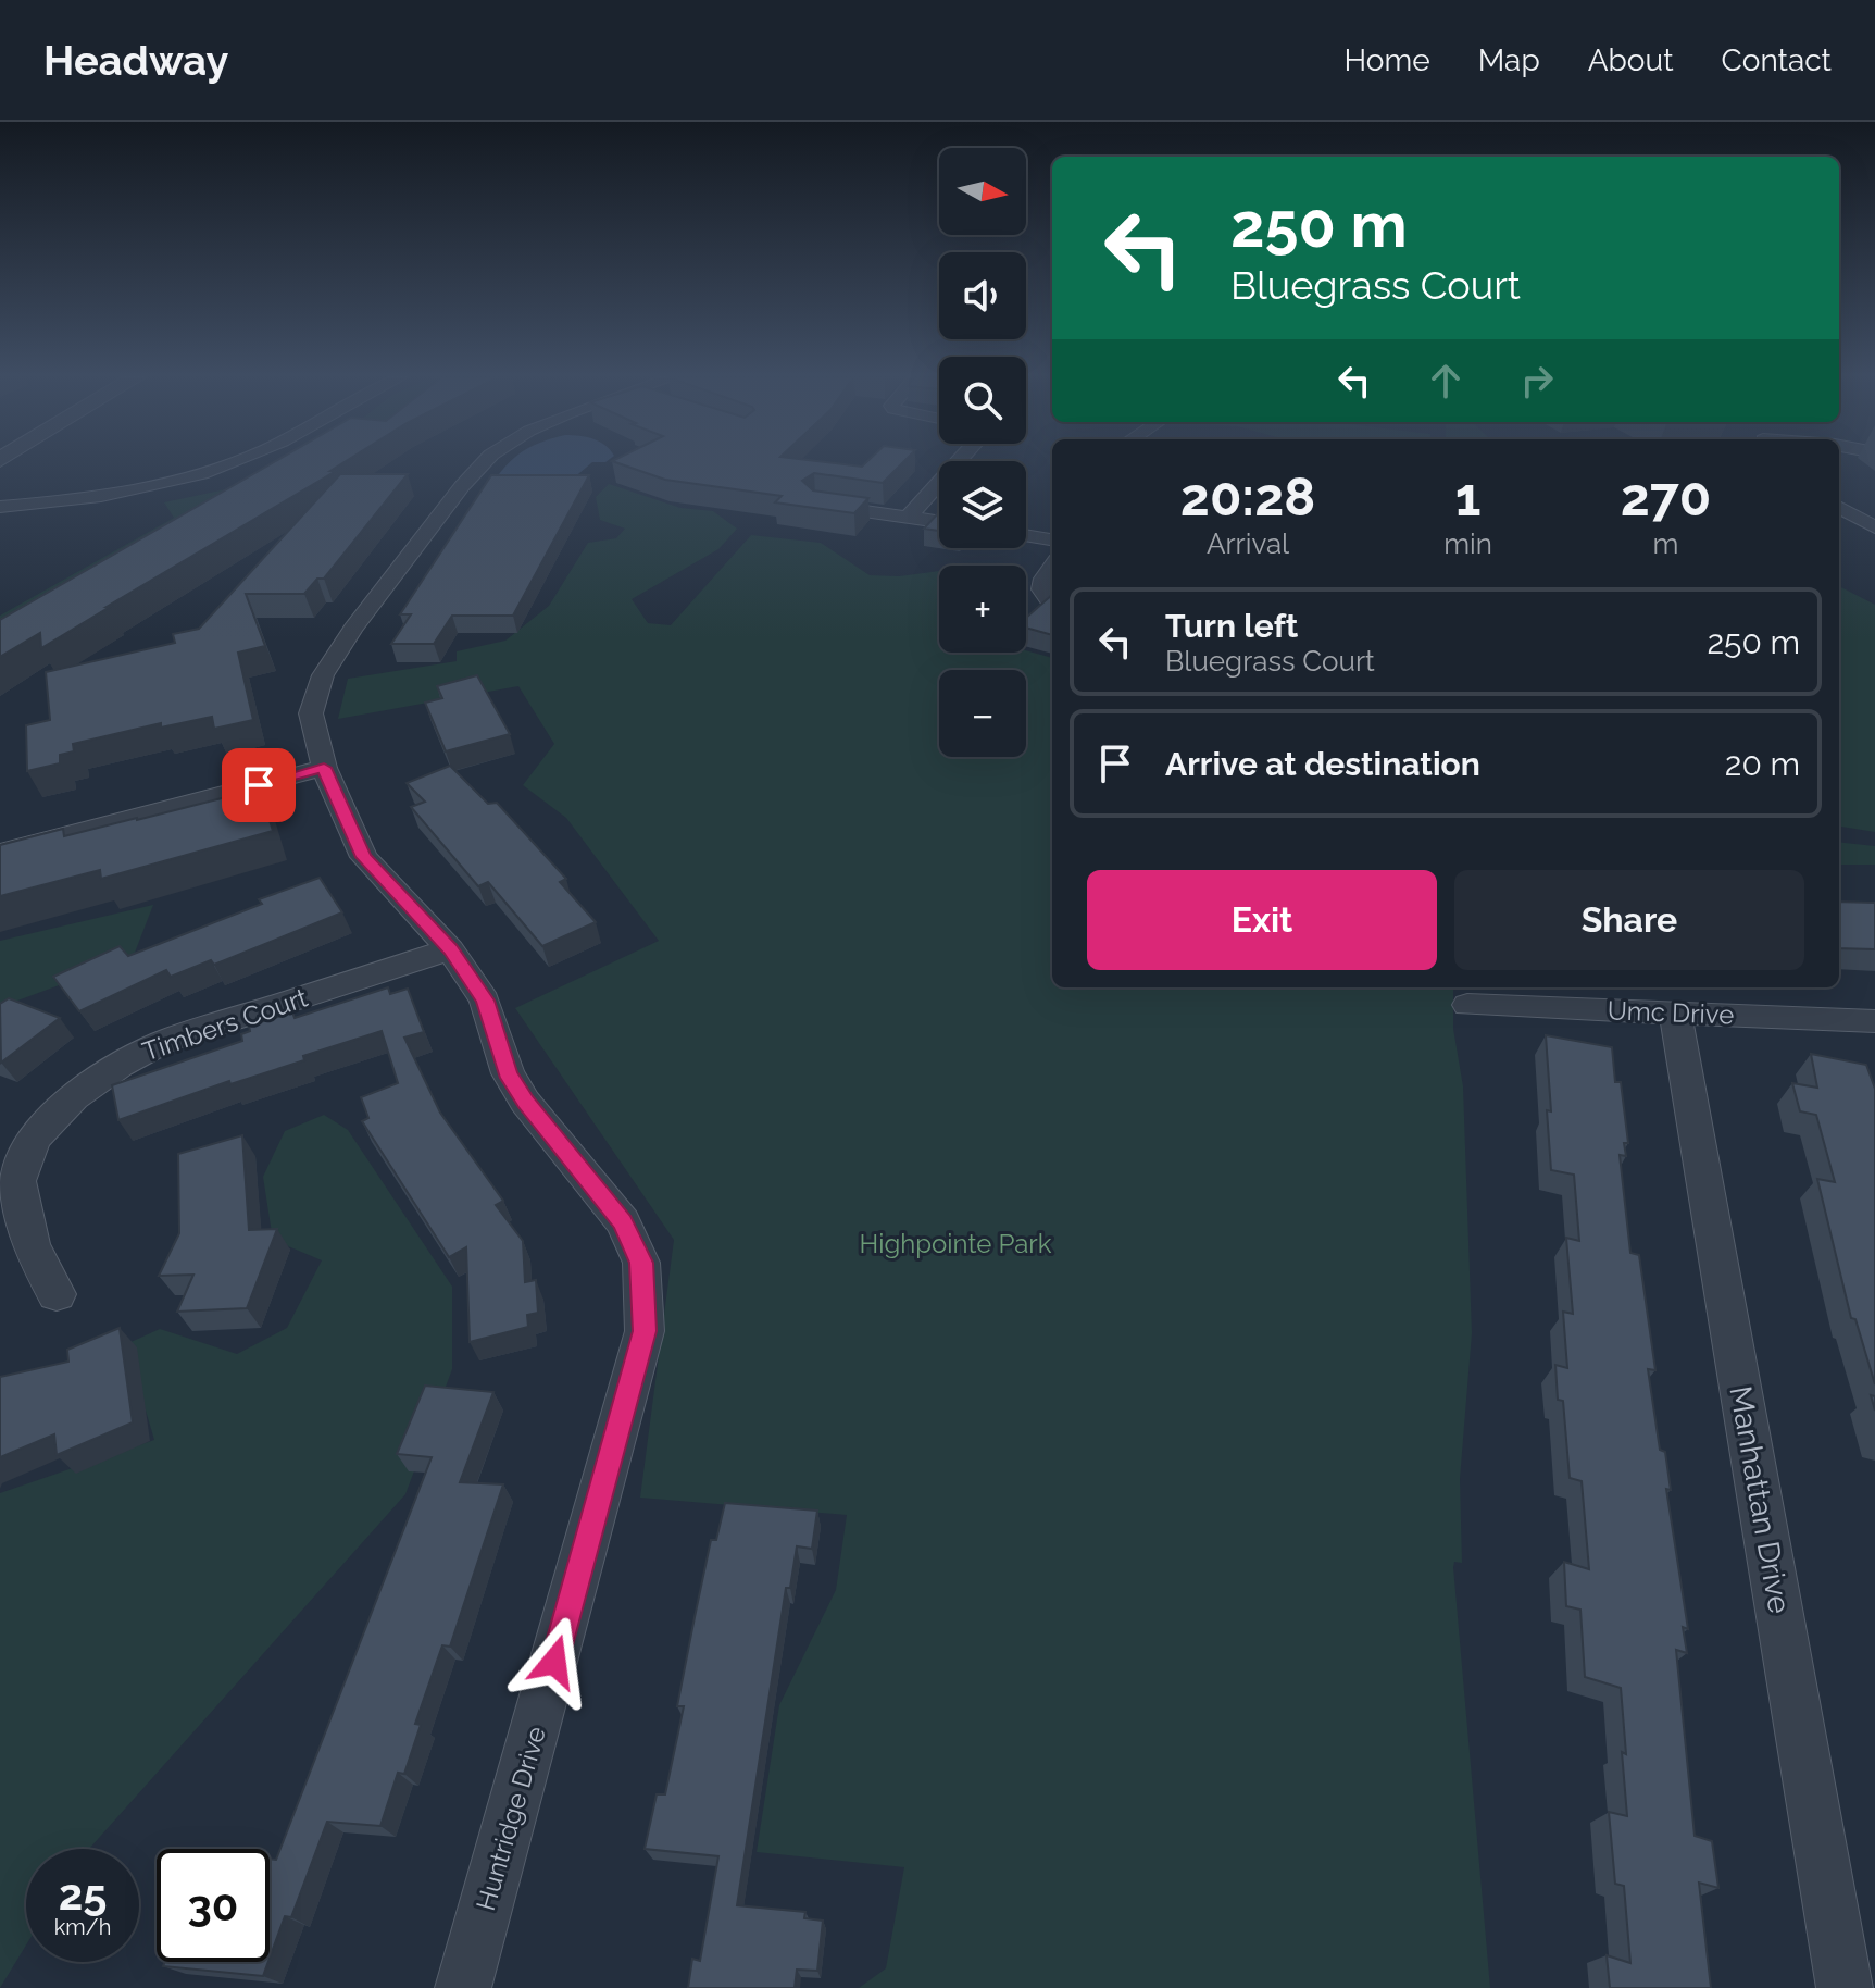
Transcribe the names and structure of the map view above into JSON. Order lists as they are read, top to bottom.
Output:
{
  "streets": {
    "street": [
      "Umc Drive",
      "Timbers Court",
      "Manhattan Drive",
      "Huntridge Drive"
    ]
  },
  "crossings": [
    ["Umc Drive", "Manhattan Drive"],
    ["Timbers Court", "Huntridge Drive"]
  ],
  "parks": ["Highpointe Park"],
  "north": "right",
  "page": {
    "header": "Headway",
    "nav": [
      "Home",
      "Map",
      "About",
      "Contact"
    ],
    "map_buttons": ["+", "−"],
    "turn": ["250 m", "Bluegrass Court"],
    "eta": [
      "20:28",
      "Arrival",
      "1",
      "min",
      "270",
      "m"
    ],
    "list": [
      {
        "name": "Turn left",
        "note": "Bluegrass Court",
        "value": "250 m"
      },
      {
        "name": "Arrive at destination",
        "value": "20 m"
      }
    ],
    "buttons": ["Exit", "Share"],
    "speed": "25 km/h",
    "limit": "30"
  }
}
